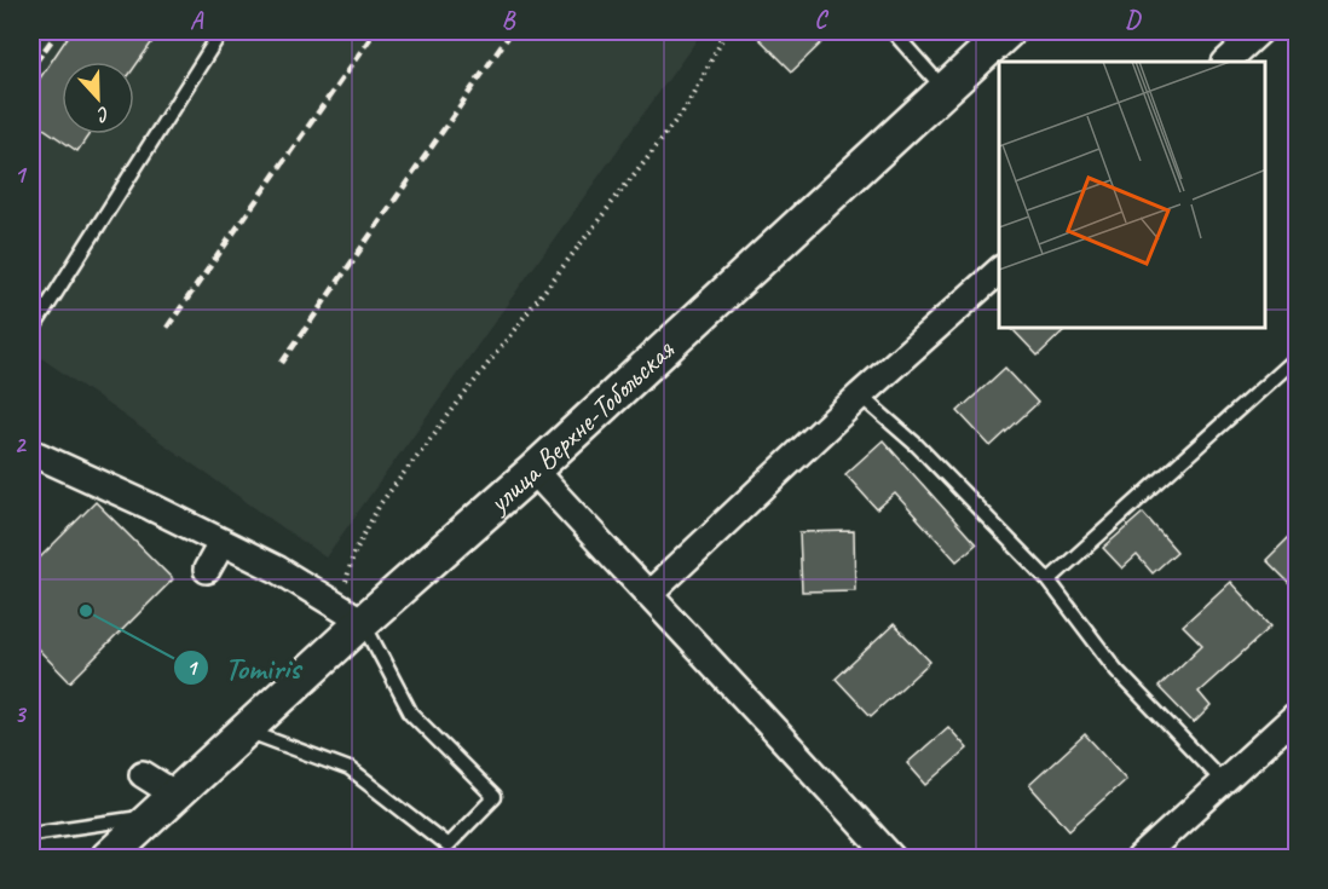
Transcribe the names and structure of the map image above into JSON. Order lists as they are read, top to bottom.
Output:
{
  "streets": {
    "street": ["улица Верхне-Тобольская"]
  },
  "places": ["Tomiris"],
  "north": "bottom",
  "grid": {
    "columns": [
      "A",
      "B",
      "C",
      "D"
    ],
    "rows": ["1", "2", "3"]
  }
}
